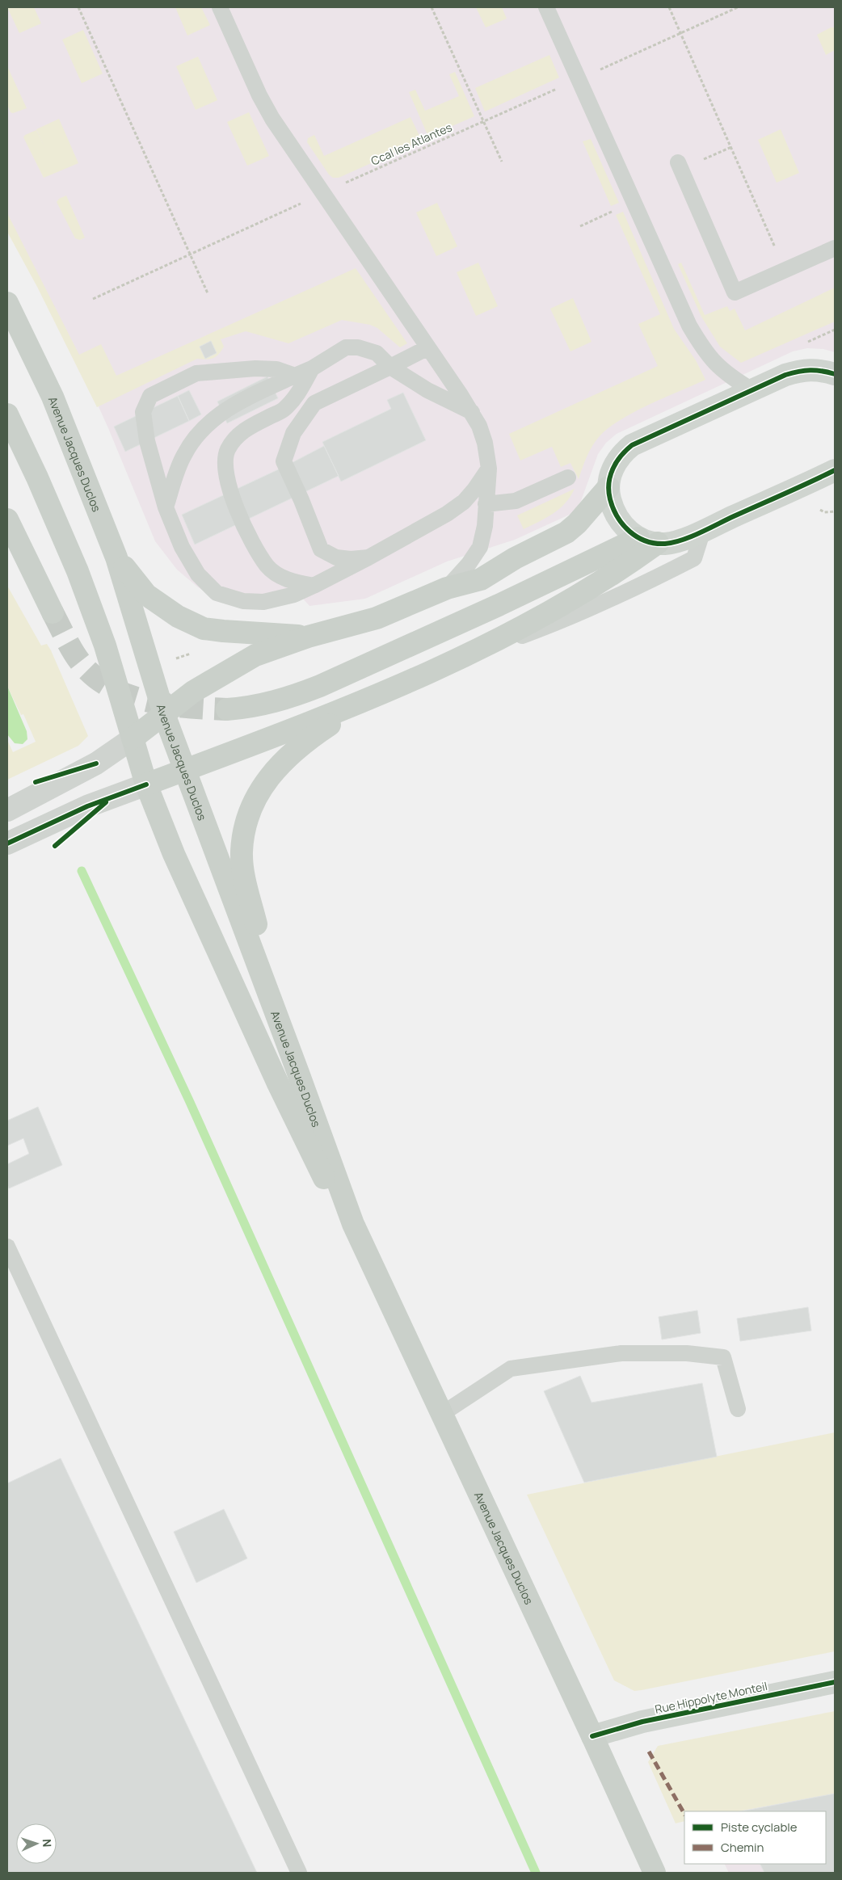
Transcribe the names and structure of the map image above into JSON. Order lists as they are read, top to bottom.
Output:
{
  "streets": {
    "main road": ["Avenue Jacques Duclos"],
    "street": ["Rue Hippolyte Monteil"],
    "path": ["Ccal les Atlantes"]
  },
  "crossings": [
    ["Avenue Jacques Duclos", "Rue Hippolyte Monteil"]
  ],
  "legend": ["Piste cyclable", "Chemin"],
  "north": "right"
}
